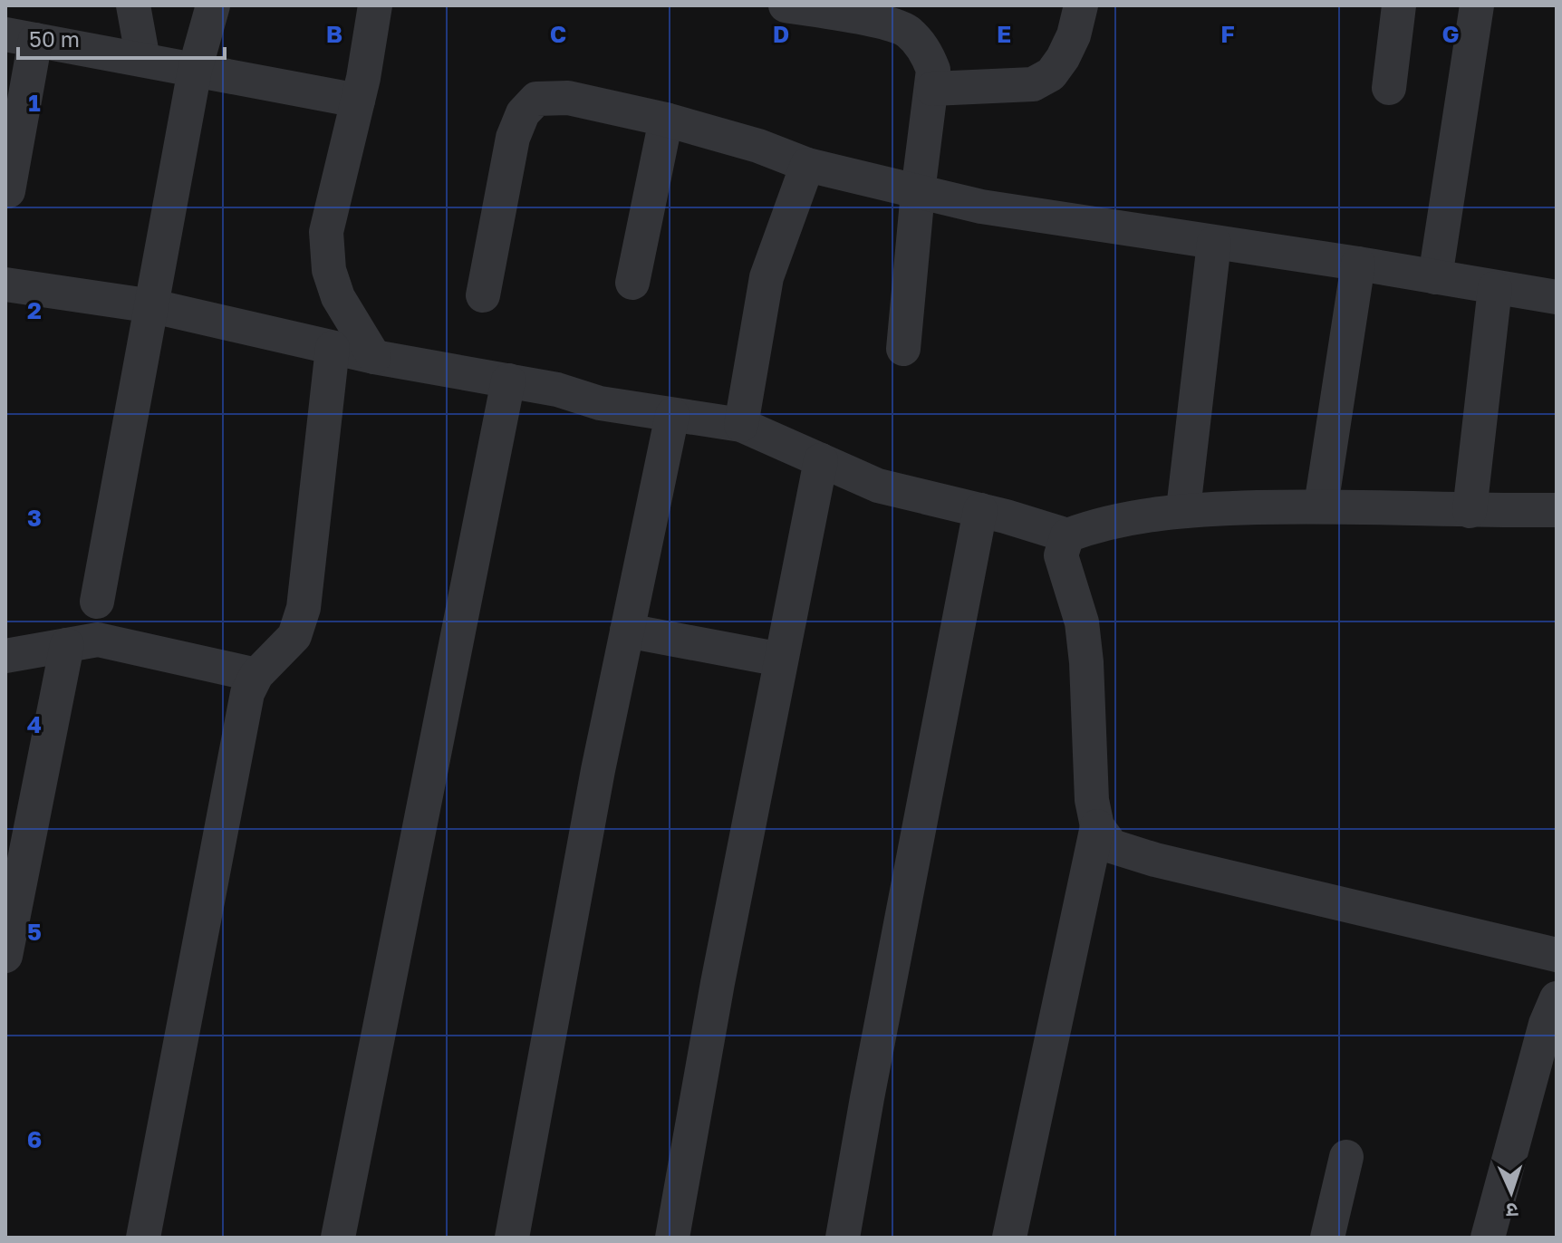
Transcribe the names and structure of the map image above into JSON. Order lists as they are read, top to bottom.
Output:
{
  "scale_bar": "50 m",
  "north": "bottom",
  "grid": {
    "columns": [
      "B",
      "C",
      "D",
      "E",
      "F",
      "G"
    ],
    "rows": [
      "1",
      "2",
      "3",
      "4",
      "5",
      "6"
    ]
  }
}
